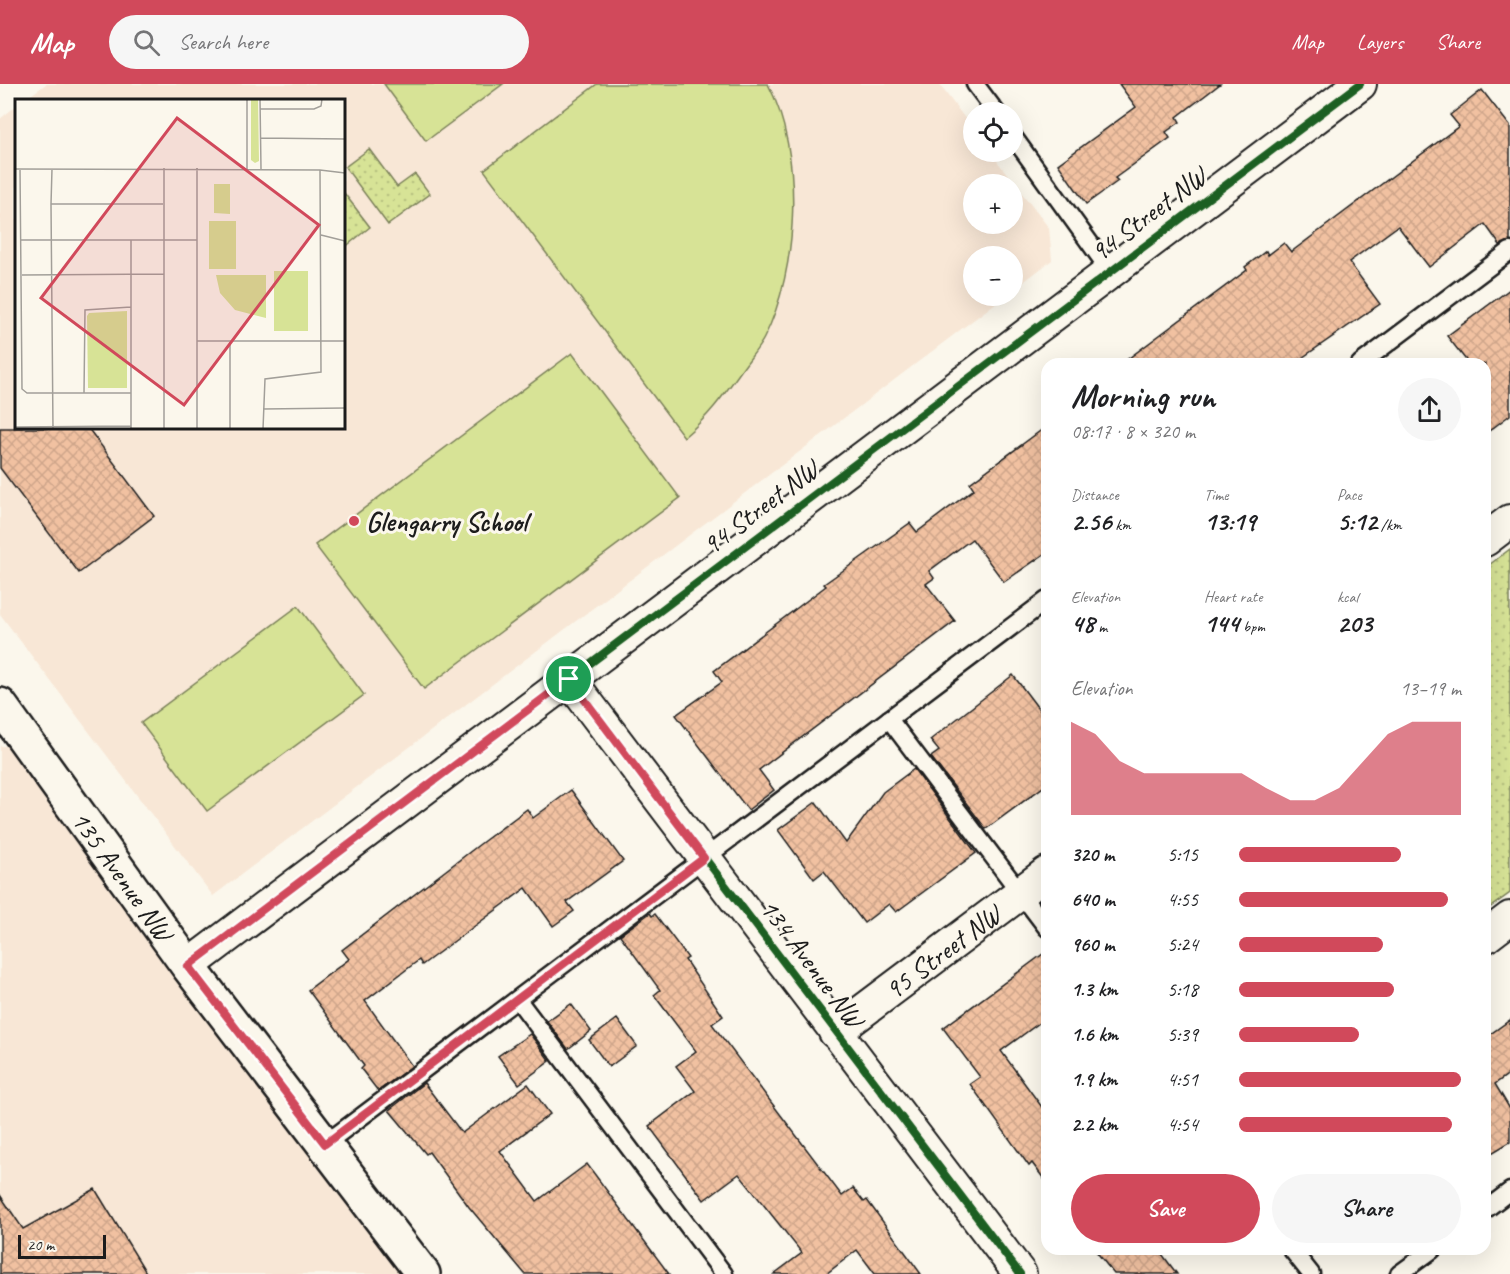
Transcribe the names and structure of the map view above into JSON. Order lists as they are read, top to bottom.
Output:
{
  "streets": {
    "street": [
      "94 Street NW",
      "135 Avenue NW",
      "95 Street NW",
      "134 Avenue NW"
    ]
  },
  "crossings": [
    ["94 Street NW", "135 Avenue NW"],
    ["94 Street NW", "134 Avenue NW"],
    ["95 Street NW", "134 Avenue NW"]
  ],
  "places": ["Glengarry School"],
  "scale_bar": "20 m",
  "page": {
    "header": "Map",
    "search": "Search here",
    "nav": ["Map", "Layers", "Share"],
    "map_buttons": ["+", "−"],
    "heading": ["Morning run", "08:17 · 8 × 320 m"],
    "stats": [
      ["Distance", "2.56 km"],
      ["Time", "13:19"],
      ["Pace", "5:12 /km"],
      ["Elevation", "48 m"],
      ["Heart rate", "144 bpm"],
      ["kcal", "203"]
    ],
    "chart": ["Elevation", "13–19 m"],
    "list": [
      {
        "name": "320 m",
        "note": "5:15"
      },
      {
        "name": "640 m",
        "note": "4:55"
      },
      {
        "name": "960 m",
        "note": "5:24"
      },
      {
        "name": "1.3 km",
        "note": "5:18"
      },
      {
        "name": "1.6 km",
        "note": "5:39"
      },
      {
        "name": "1.9 km",
        "note": "4:51"
      },
      {
        "name": "2.2 km",
        "note": "4:54"
      }
    ],
    "buttons": ["Save", "Share"],
    "scale": "20 m"
  }
}
